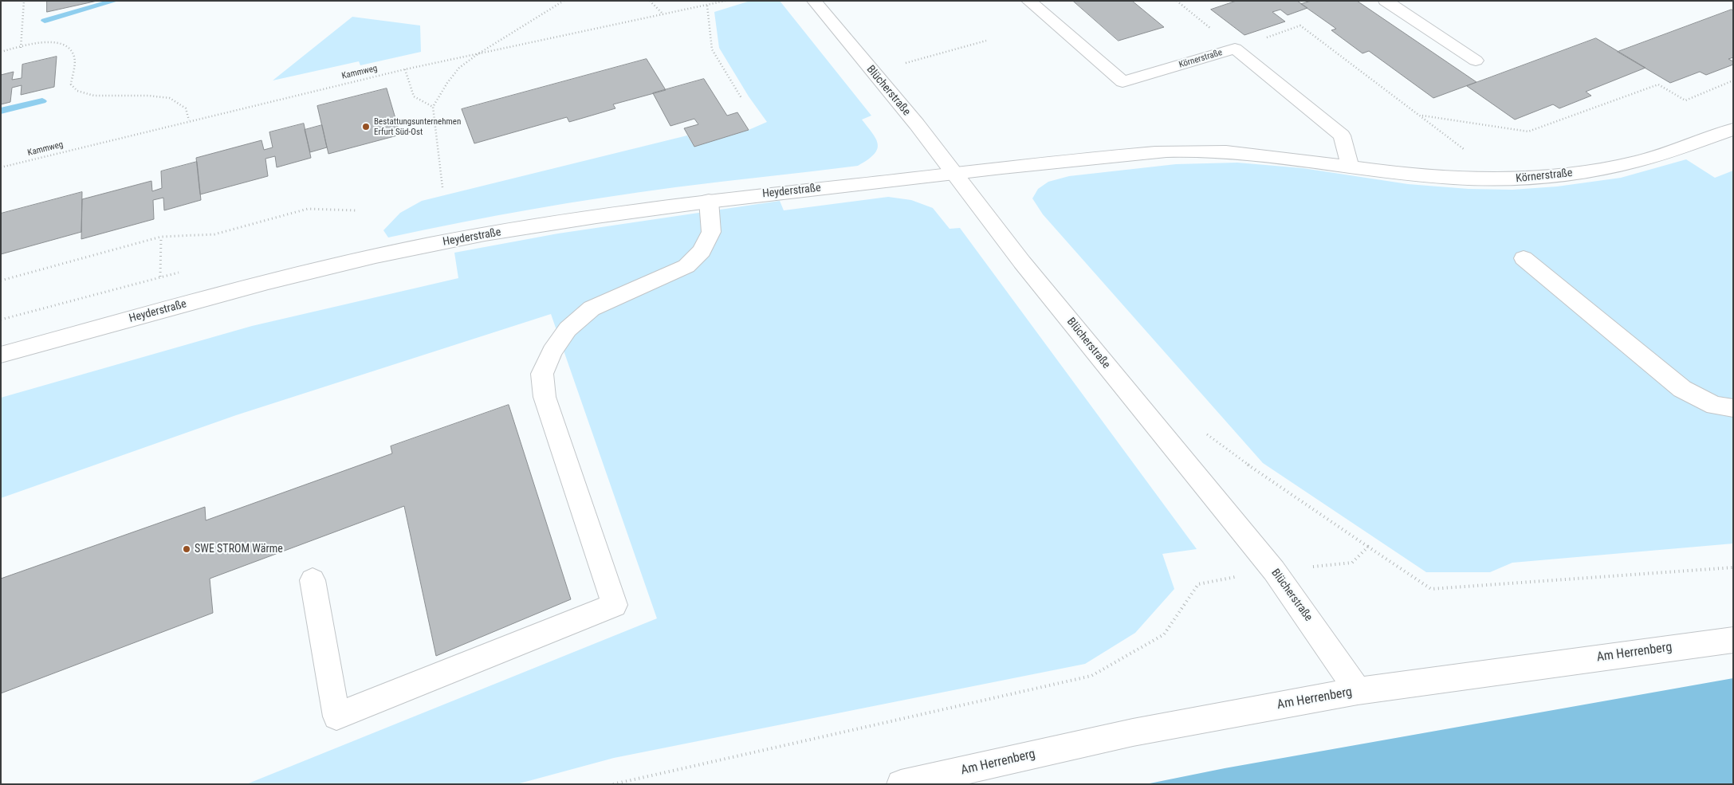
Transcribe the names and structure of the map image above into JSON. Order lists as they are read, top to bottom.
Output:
{
  "streets": {
    "street": [
      "Körnerstraße",
      "Blücherstraße",
      "Heyderstraße",
      "Am Herrenberg"
    ],
    "path": ["Kammweg"]
  },
  "crossings": [
    ["Körnerstraße", "Blücherstraße"],
    ["Körnerstraße", "Heyderstraße"],
    ["Blücherstraße", "Heyderstraße"],
    ["Blücherstraße", "Am Herrenberg"]
  ],
  "places": ["Bestattungsunternehmen Erfurt Süd-Ost", "SWE STROM Wärme"]
}
